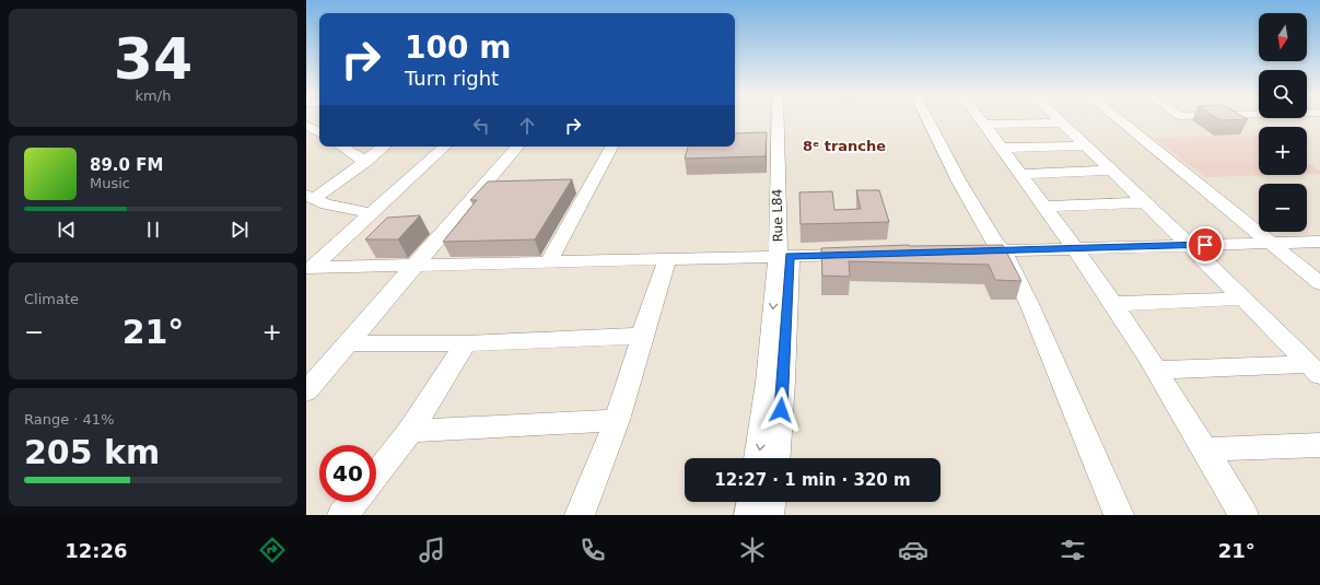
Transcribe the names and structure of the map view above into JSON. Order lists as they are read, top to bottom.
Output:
{
  "streets": {
    "street": ["Rue L84"]
  },
  "districts": ["8ᵉ tranche"],
  "north": "bottom",
  "page": {
    "tile": [
      ["34", "km/h"],
      "Climate",
      ["Range · 41%", "205 km"]
    ],
    "map_buttons": ["+", "−"],
    "turn": ["100 m", "Turn right"],
    "song": ["89.0 FM", "Music"],
    "heat": ["−", "21°", "+"],
    "limit": "40",
    "trip": "12:27 · 1 min · 320 m",
    "tabs": ["12:26", "21°"]
  }
}
